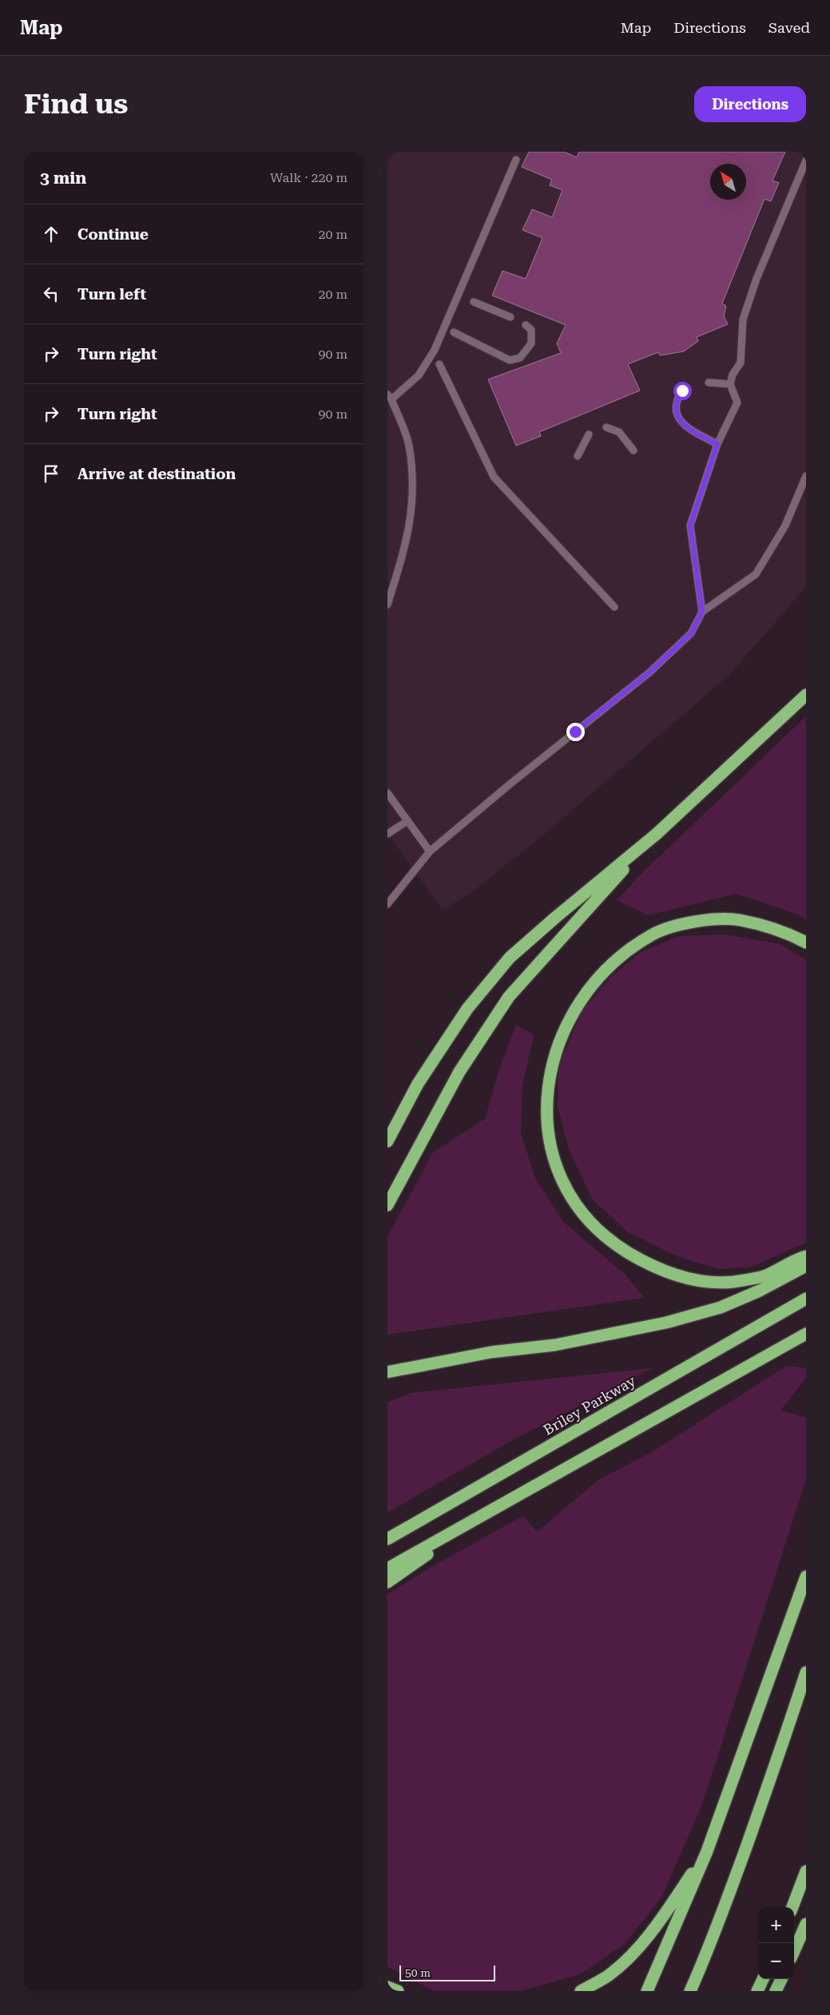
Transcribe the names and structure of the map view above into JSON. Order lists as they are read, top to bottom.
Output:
{
  "streets": {
    "highway": ["Briley Parkway"]
  },
  "scale_bar": "50 m",
  "north": "top left",
  "page": {
    "header": "Map",
    "nav": ["Map", "Directions", "Saved"],
    "buttons": "Directions",
    "title": "Find us",
    "heading": ["3 min", "Walk · 220 m"],
    "list": [
      ["Continue", "20 m"],
      ["Turn left", "20 m"],
      ["Turn right", "90 m"],
      ["Turn right", "90 m"],
      "Arrive at destination"
    ],
    "map_buttons": ["+", "−"],
    "scale": "50 m"
  }
}
